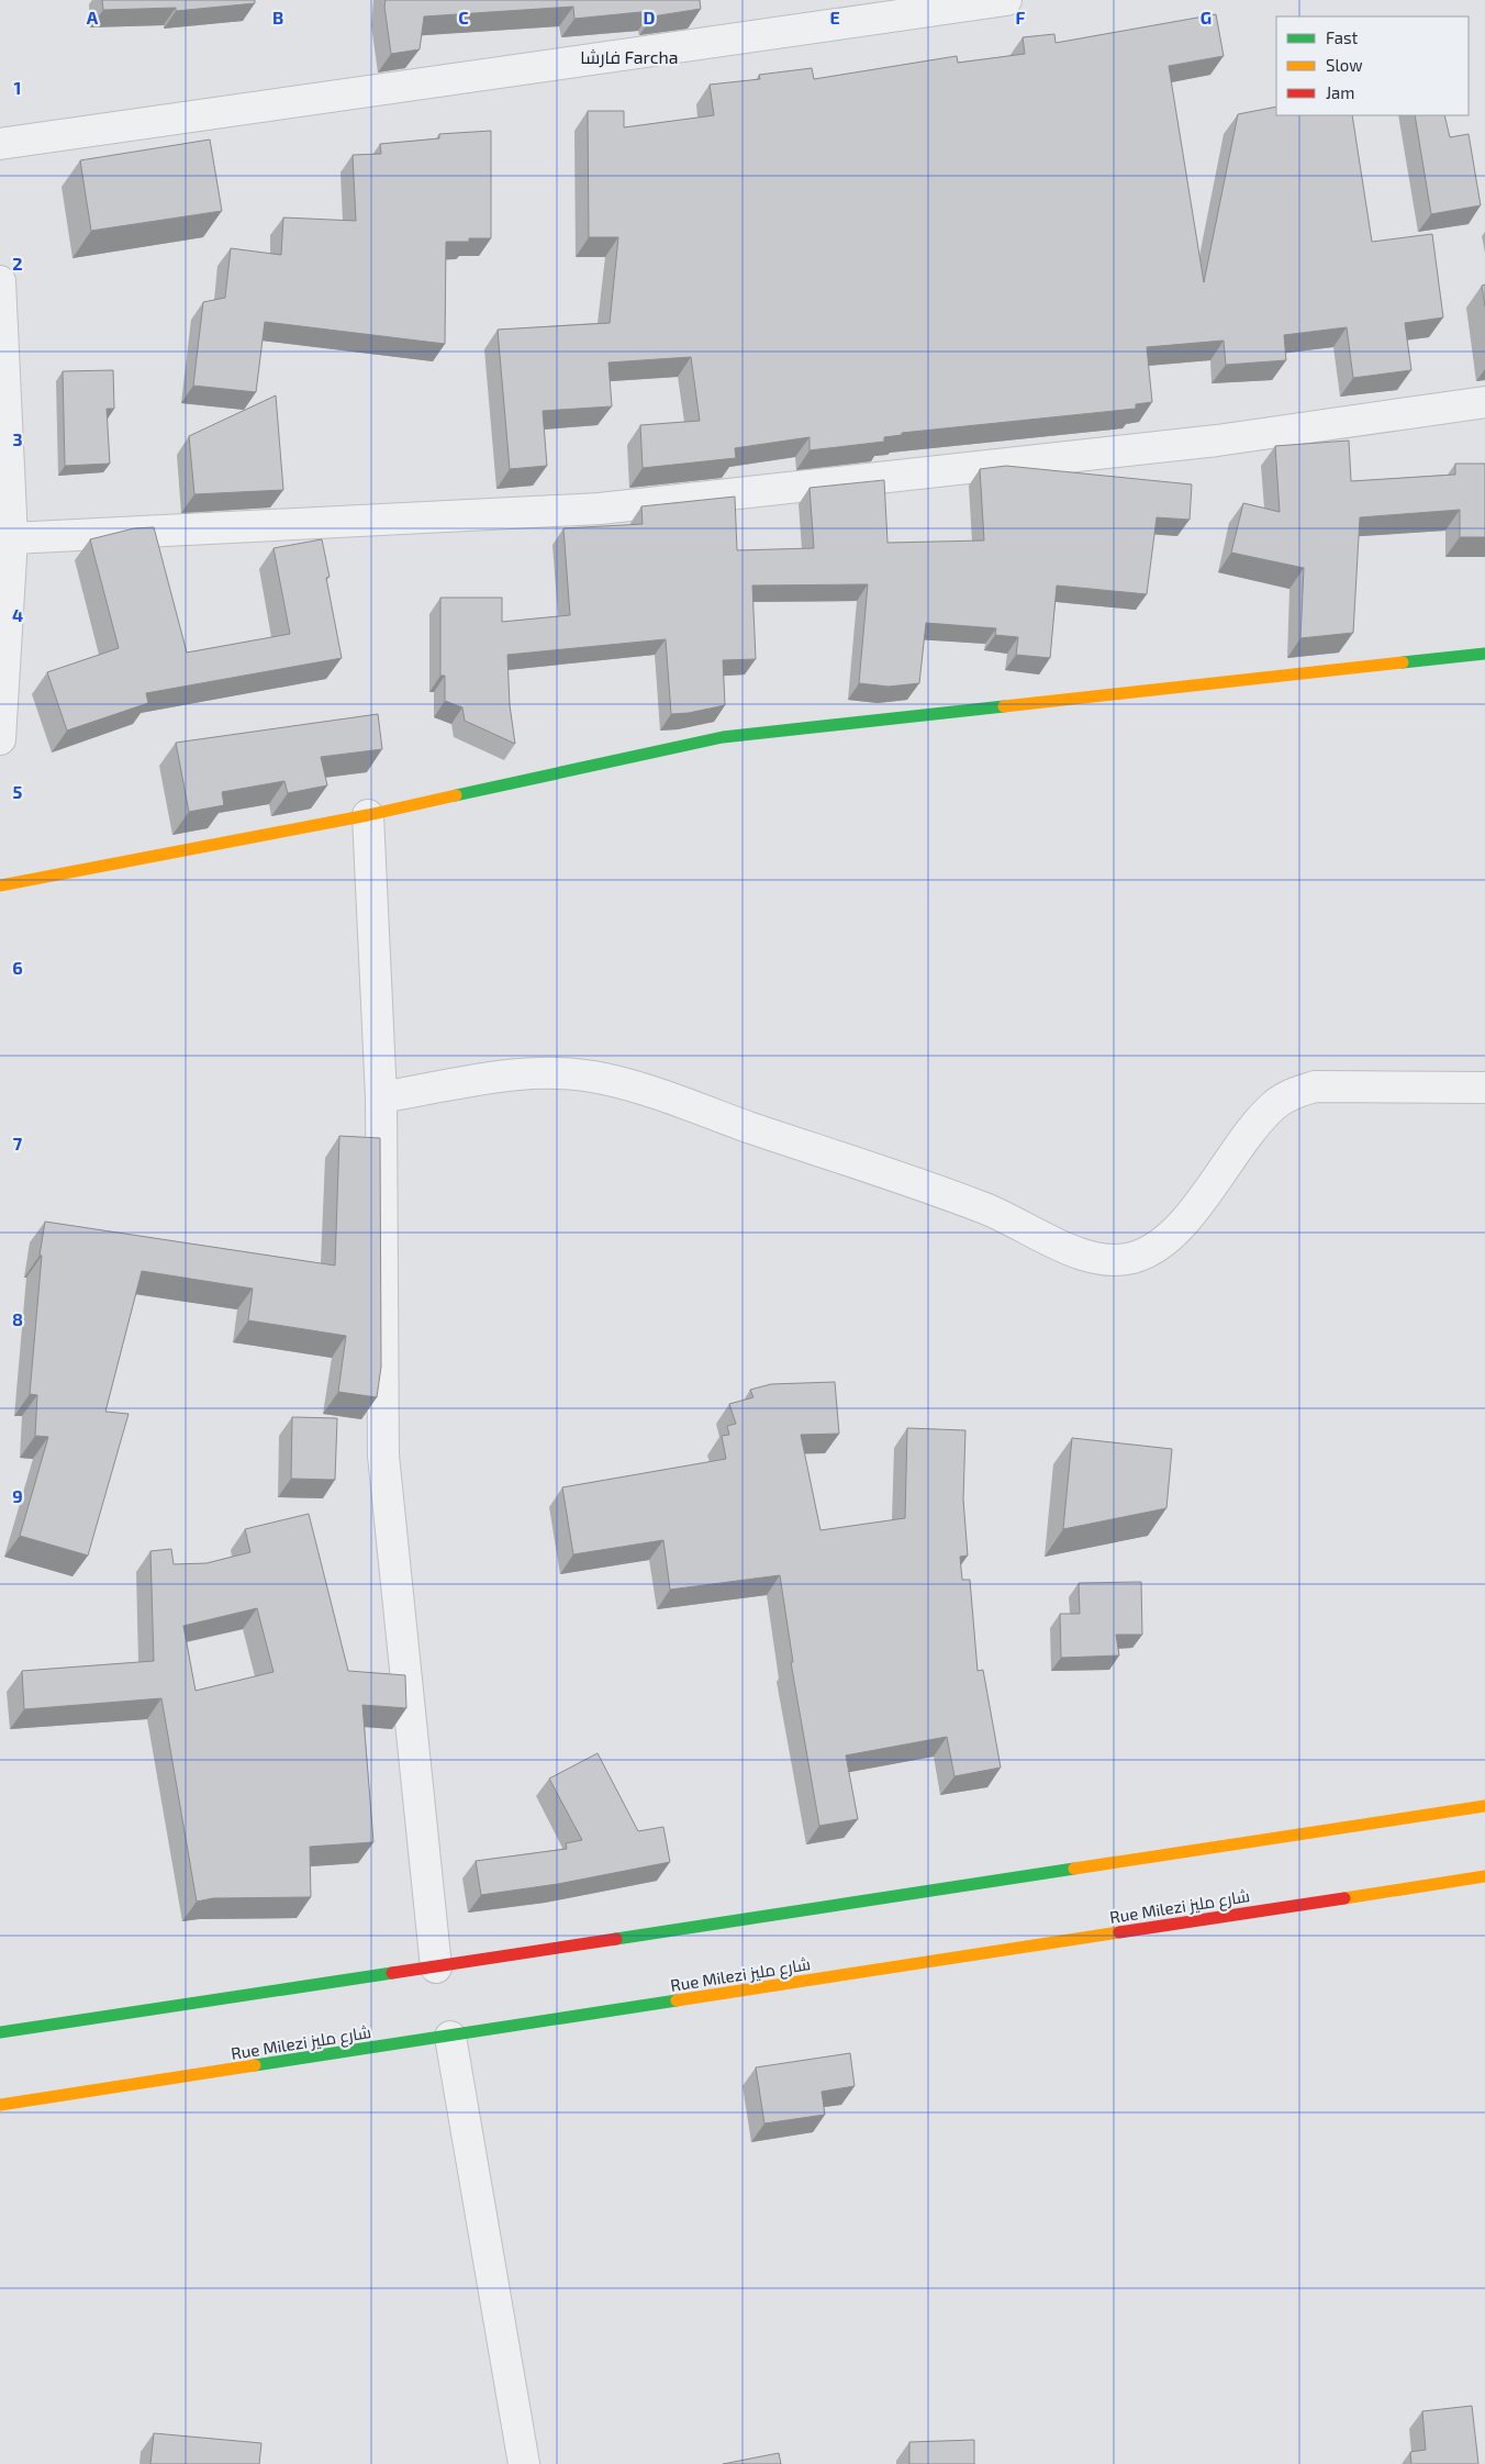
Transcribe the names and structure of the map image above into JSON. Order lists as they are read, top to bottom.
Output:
{
  "streets": {
    "street": ["Rue Milezi شارع مليز"]
  },
  "districts": ["فارشا Farcha"],
  "legend": ["Fast", "Slow", "Jam"],
  "grid": {
    "columns": [
      "A",
      "B",
      "C",
      "D",
      "E",
      "F",
      "G"
    ],
    "rows": [
      "1",
      "2",
      "3",
      "4",
      "5",
      "6",
      "7",
      "8",
      "9"
    ]
  }
}
